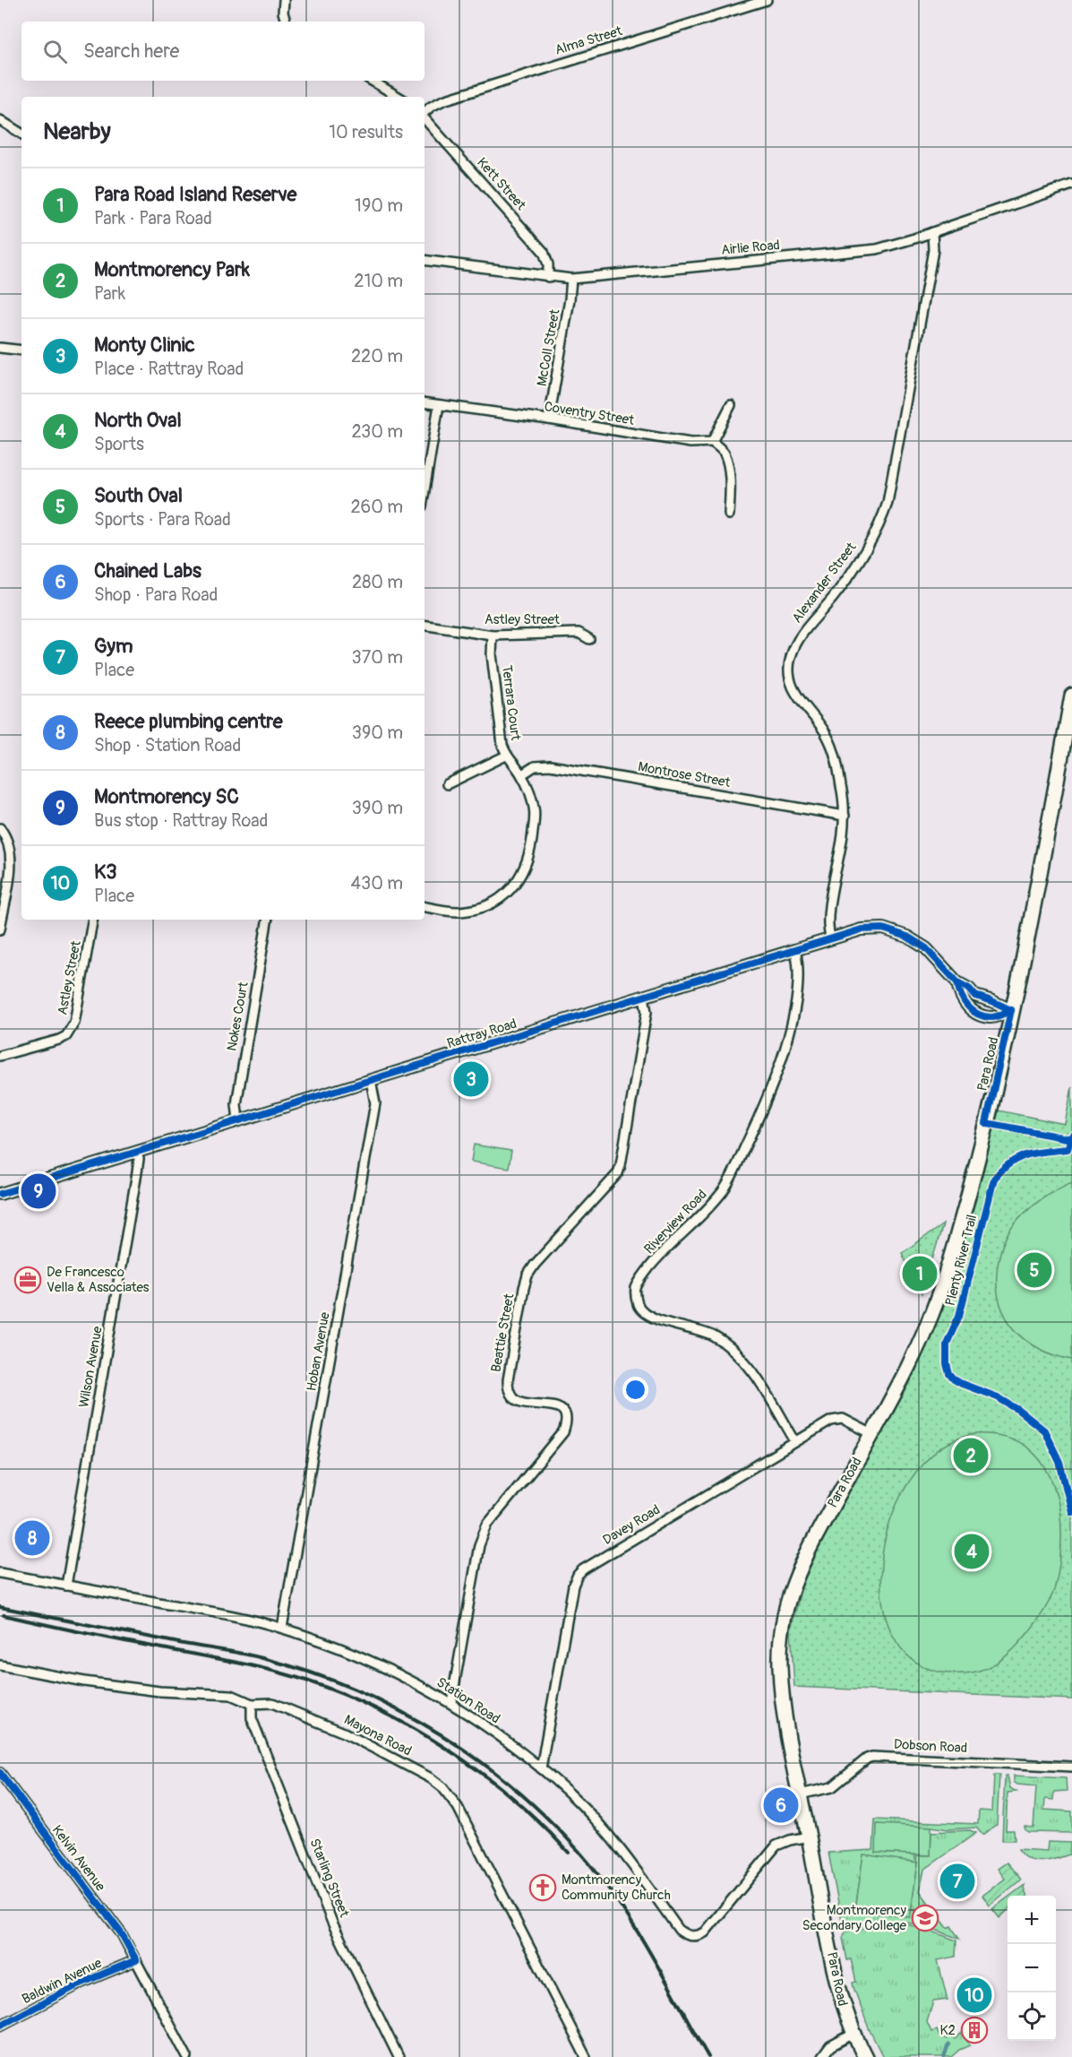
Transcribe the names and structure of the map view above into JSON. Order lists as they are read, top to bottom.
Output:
{
  "streets": {
    "main road": ["Para Road"],
    "street": [
      "Alma Street",
      "Kett Street",
      "Airlie Road",
      "McColl Street",
      "Coventry Street",
      "Alexander Street",
      "Astley Street",
      "Terrara Court",
      "Montrose Street",
      "Nokes Court",
      "Rattray Road",
      "Riverview Road",
      "Beattie Street",
      "Hoban Avenue",
      "Wilson Avenue",
      "Davey Road",
      "Station Road",
      "Mayona Road",
      "Dobson Road",
      "Kelvin Avenue",
      "Starling Street",
      "Baldwin Avenue"
    ],
    "cycle path": ["Plenty River Trail"]
  },
  "crossings": [
    ["Kett Street", "Airlie Road"],
    ["Airlie Road", "McColl Street"],
    ["Airlie Road", "Alexander Street"],
    ["McColl Street", "Coventry Street"],
    ["Alexander Street", "Montrose Street"],
    ["Alexander Street", "Rattray Road"],
    ["Astley Street", "Terrara Court"],
    ["Terrara Court", "Montrose Street"],
    ["Nokes Court", "Rattray Road"],
    ["Rattray Road", "Para Road"],
    ["Rattray Road", "Riverview Road"],
    ["Rattray Road", "Beattie Street"],
    ["Rattray Road", "Hoban Avenue"],
    ["Rattray Road", "Wilson Avenue"],
    ["Para Road", "Davey Road"],
    ["Para Road", "Station Road"],
    ["Para Road", "Dobson Road"],
    ["Riverview Road", "Davey Road"],
    ["Beattie Street", "Station Road"],
    ["Hoban Avenue", "Station Road"],
    ["Wilson Avenue", "Station Road"],
    ["Davey Road", "Station Road"],
    ["Mayona Road", "Starling Street"],
    ["Kelvin Avenue", "Baldwin Avenue"]
  ],
  "places": {
    "office": ["De Francesco Vella & Associates"],
    "church": ["Montmorency Community Church"],
    "school or university": ["Montmorency Secondary College"],
    "building": ["K2"]
  },
  "page": {
    "search": "Search here",
    "heading": ["Nearby", "10 results"],
    "list": [
      {
        "mark": "1",
        "name": "Para Road Island Reserve",
        "note": "Park · Para Road",
        "value": "190 m"
      },
      {
        "mark": "2",
        "name": "Montmorency Park",
        "note": "Park",
        "value": "210 m"
      },
      {
        "mark": "3",
        "name": "Monty Clinic",
        "note": "Place · Rattray Road",
        "value": "220 m"
      },
      {
        "mark": "4",
        "name": "North Oval",
        "note": "Sports",
        "value": "230 m"
      },
      {
        "mark": "5",
        "name": "South Oval",
        "note": "Sports · Para Road",
        "value": "260 m"
      },
      {
        "mark": "6",
        "name": "Chained Labs",
        "note": "Shop · Para Road",
        "value": "280 m"
      },
      {
        "mark": "7",
        "name": "Gym",
        "note": "Place",
        "value": "370 m"
      },
      {
        "mark": "8",
        "name": "Reece plumbing centre",
        "note": "Shop · Station Road",
        "value": "390 m"
      },
      {
        "mark": "9",
        "name": "Montmorency SC",
        "note": "Bus stop · Rattray Road",
        "value": "390 m"
      },
      {
        "mark": "10",
        "name": "K3",
        "note": "Place",
        "value": "430 m"
      }
    ],
    "pins": [
      "3",
      "9",
      "5",
      "1",
      "2",
      "8",
      "4",
      "6",
      "7",
      "10"
    ],
    "map_buttons": ["+", "−"]
  }
}
